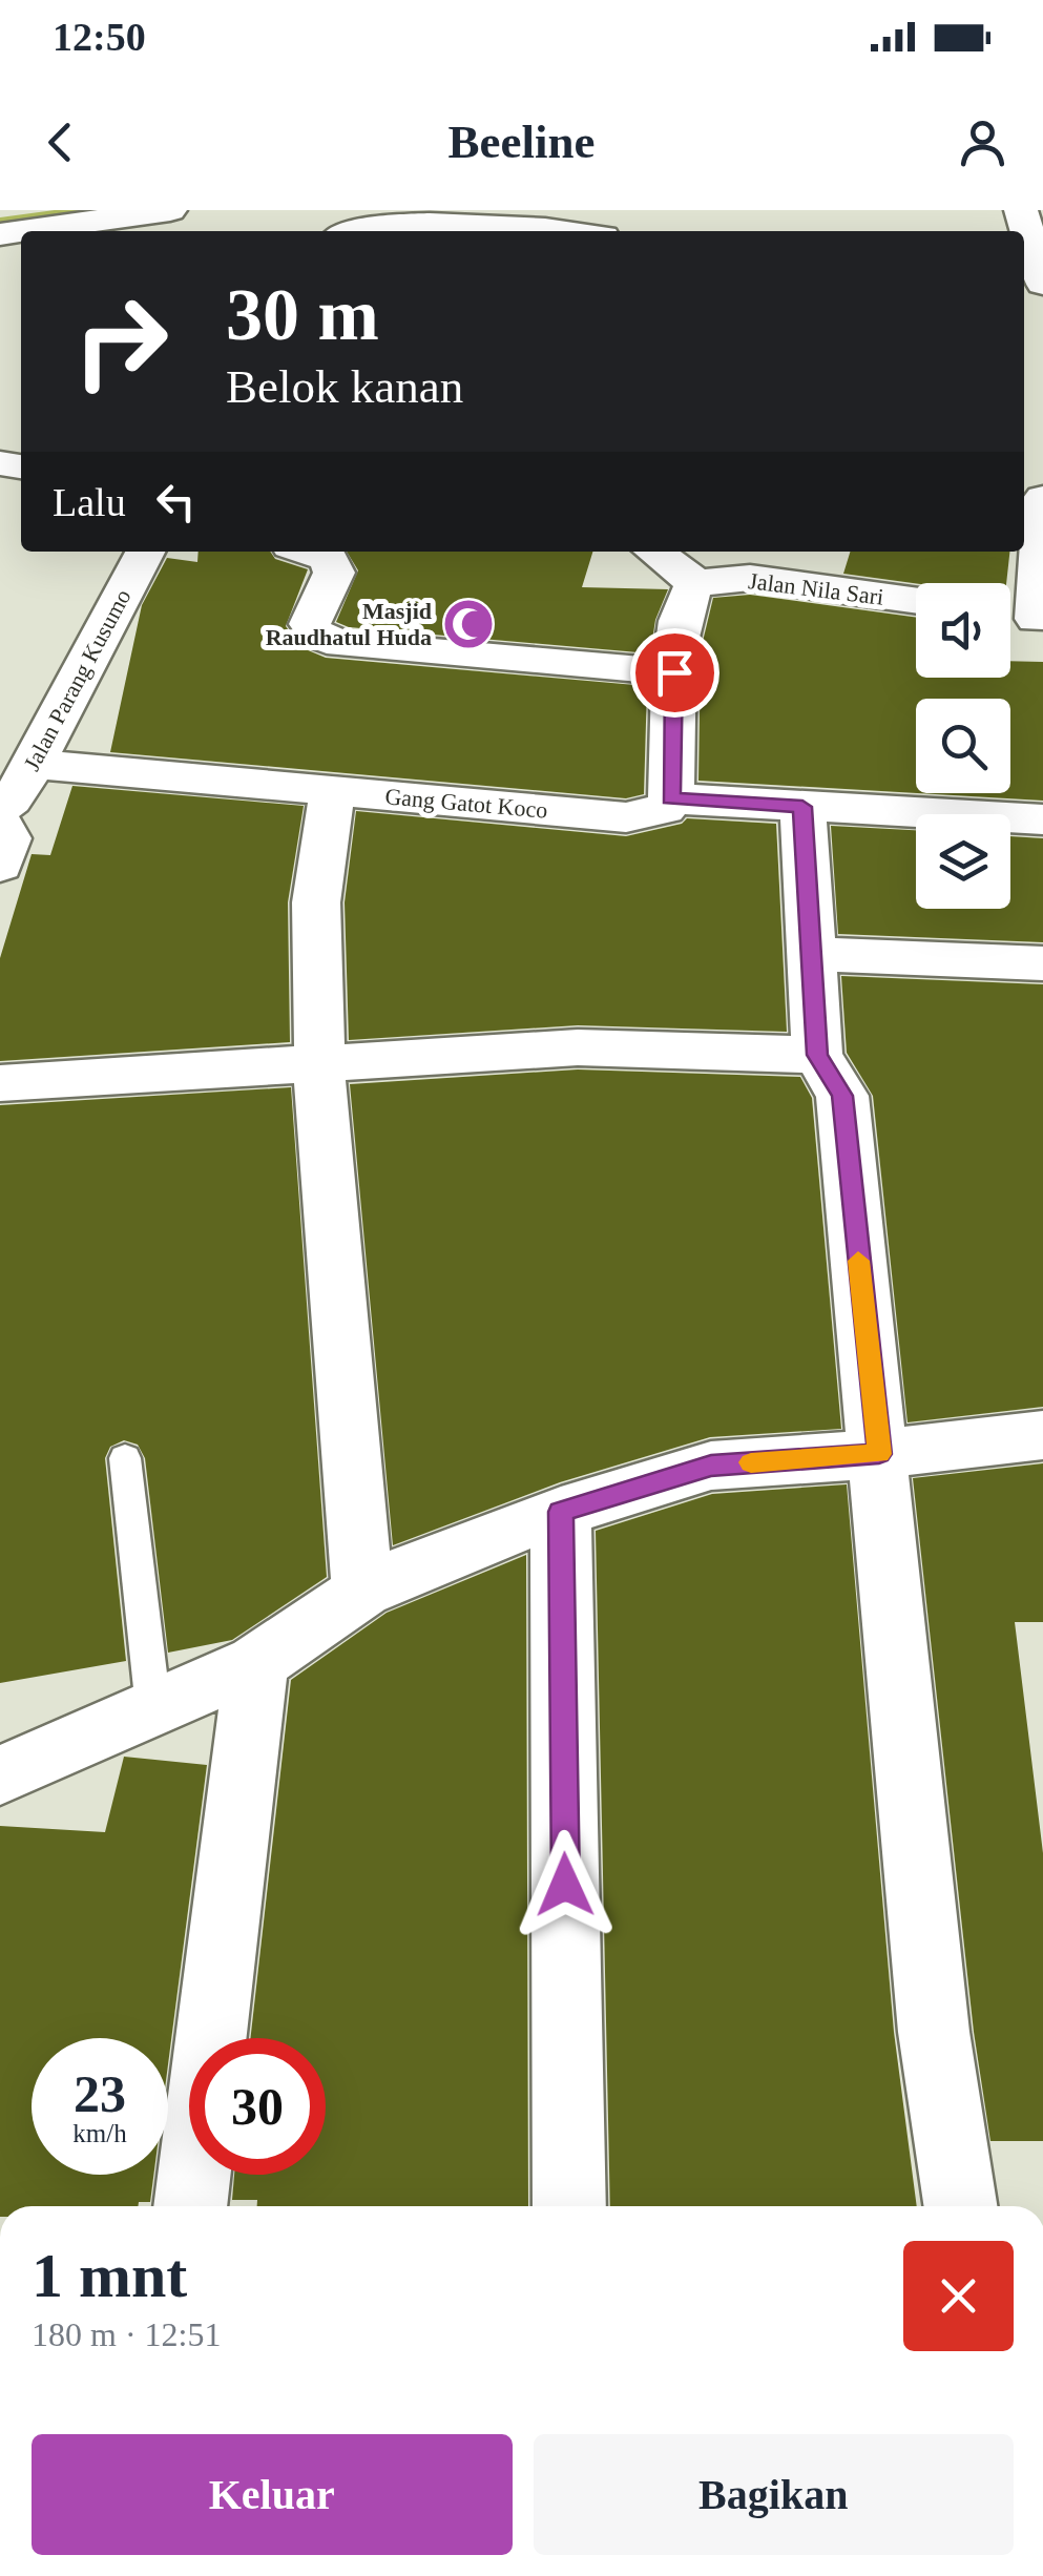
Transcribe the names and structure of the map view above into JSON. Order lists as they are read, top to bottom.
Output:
{
  "streets": {
    "street": ["Jalan Nila Sari", "Jalan Parang Kusumo", "Gang Gatot Koco"]
  },
  "crossings": [
    ["Jalan Parang Kusumo", "Gang Gatot Koco"]
  ],
  "places": {
    "mosque": ["Masjid Raudhatul Huda"]
  },
  "page": {
    "status": "12:50",
    "header": "Beeline",
    "turn": ["30 m", "Belok kanan"],
    "then": "Lalu",
    "speed": "23 km/h",
    "limit": "30",
    "heading": ["1 mnt", "180 m · 12:51"],
    "buttons": ["Keluar", "Bagikan"]
  }
}
